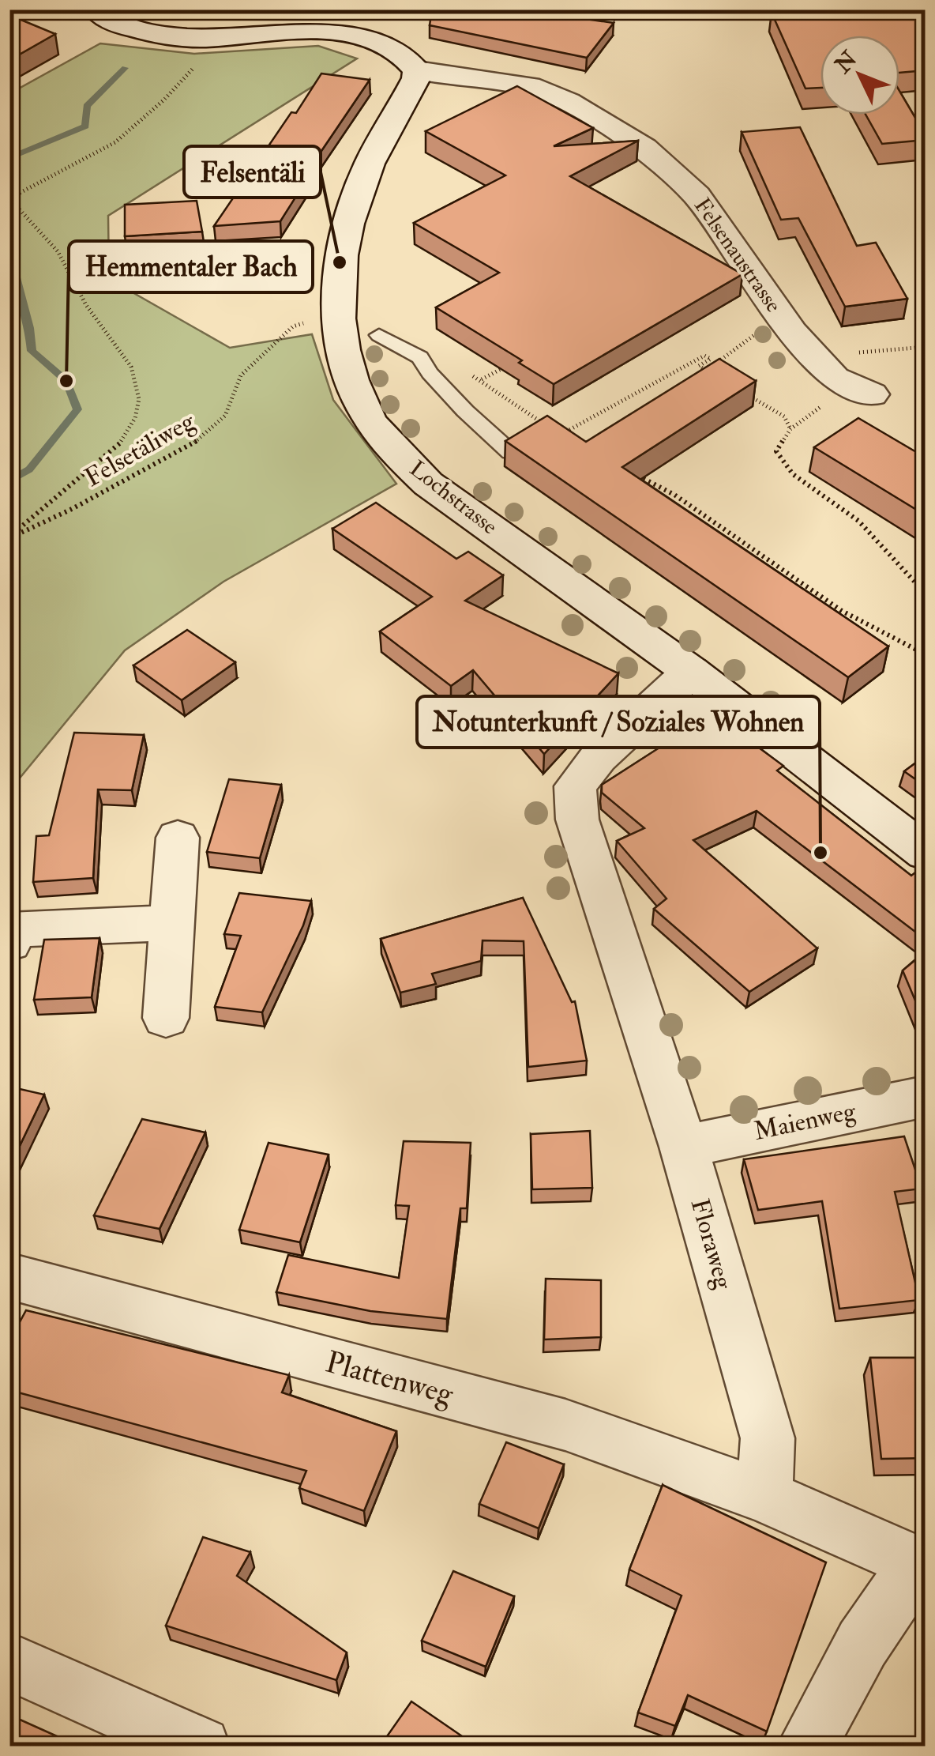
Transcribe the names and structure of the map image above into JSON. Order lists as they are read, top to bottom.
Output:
{
  "streets": {
    "street": [
      "Felsenaustrasse",
      "Lochstrasse",
      "Maienweg",
      "Floraweg",
      "Plattenweg"
    ],
    "path": ["Felsetäliweg"]
  },
  "crossings": [
    ["Felsenaustrasse", "Lochstrasse"],
    ["Felsetäliweg", "Lochstrasse"],
    ["Lochstrasse", "Floraweg"],
    ["Maienweg", "Floraweg"],
    ["Floraweg", "Plattenweg"]
  ],
  "places": ["Felsentäli", "Hemmentaler Bach", "Notunterkunft / Soziales Wohnen"],
  "north": "top left"
}
